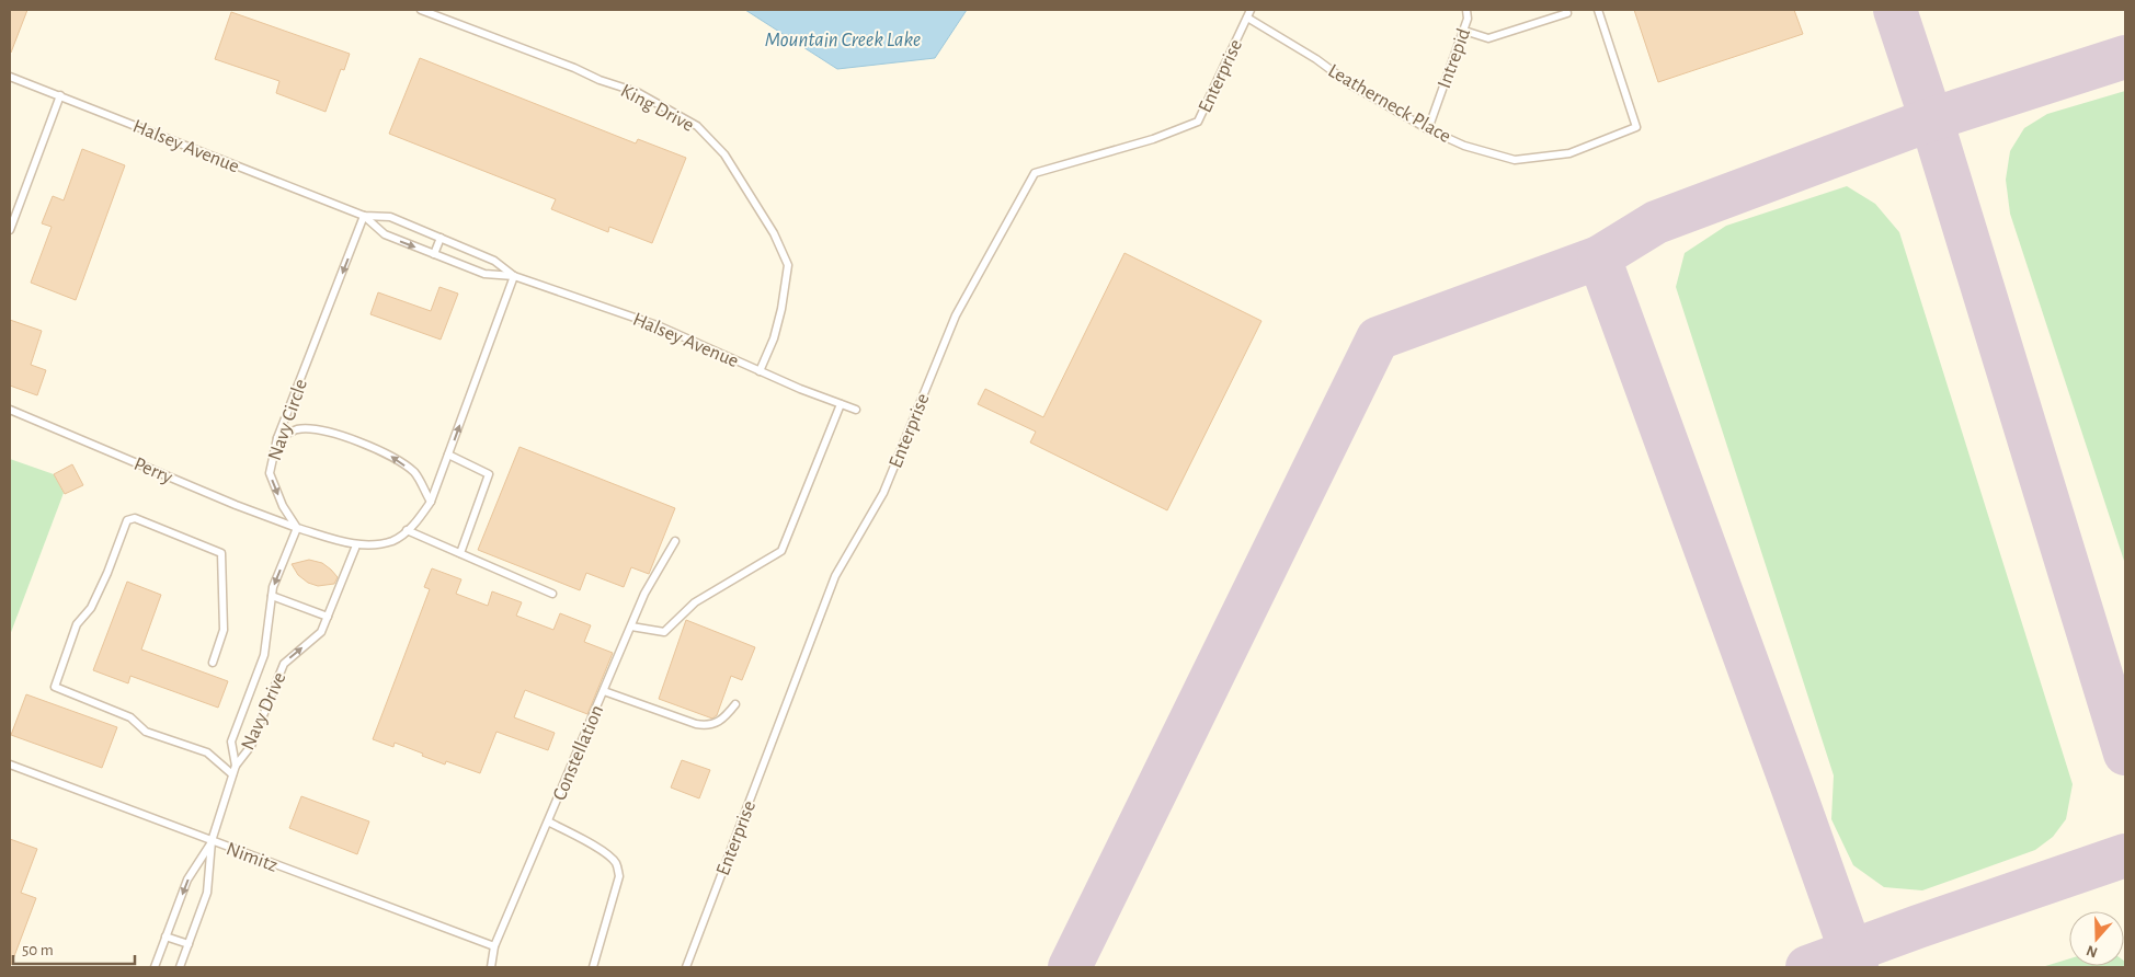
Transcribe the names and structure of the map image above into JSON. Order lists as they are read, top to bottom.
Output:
{
  "streets": {
    "lane": [
      "Intrepid",
      "Enterprise",
      "Leatherneck Place",
      "King Drive",
      "Halsey Avenue",
      "Navy Circle",
      "Perry",
      "Navy Drive",
      "Constellation",
      "Nimitz"
    ]
  },
  "crossings": [
    ["Intrepid", "Leatherneck Place"],
    ["Enterprise", "Leatherneck Place"],
    ["King Drive", "Halsey Avenue"],
    ["Halsey Avenue", "Navy Circle"],
    ["Navy Circle", "Perry"],
    ["Navy Circle", "Navy Drive"],
    ["Perry", "Navy Drive"],
    ["Navy Drive", "Nimitz"],
    ["Constellation", "Nimitz"]
  ],
  "one_way": ["Navy Circle"],
  "water": ["Mountain Creek Lake"],
  "scale_bar": "50 m",
  "north": "bottom"
}
